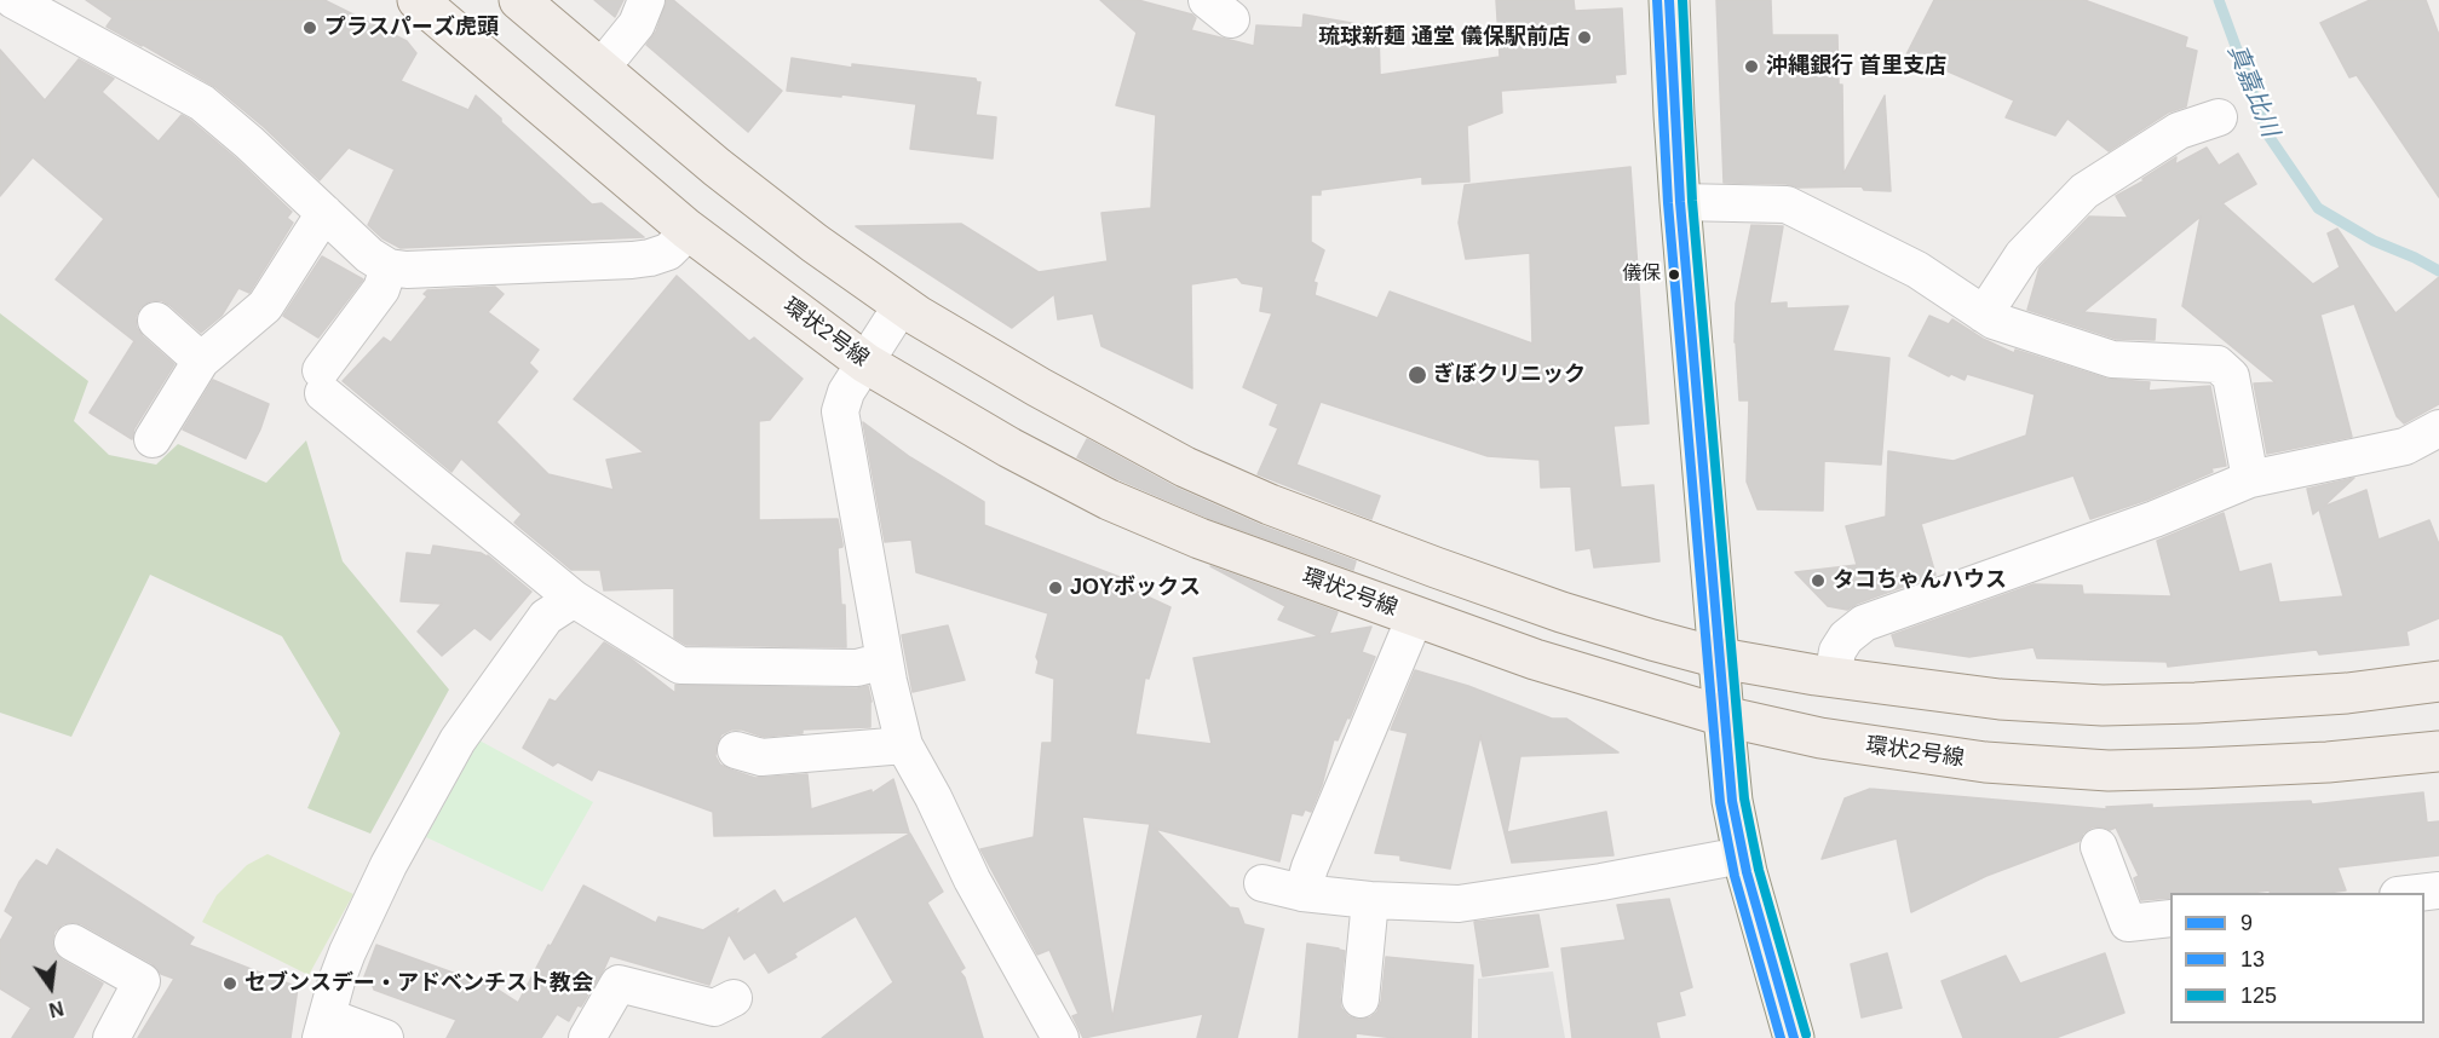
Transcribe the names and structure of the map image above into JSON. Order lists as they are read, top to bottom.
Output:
{
  "streets": {
    "main road": ["環状2号線"]
  },
  "water": ["真嘉比川"],
  "places": [
    "プラスパーズ虎頭",
    "琉球新麺 通堂 儀保駅前店",
    "沖縄銀行 首里支店",
    "儀保",
    "ぎぼクリニック",
    "タコちゃんハウス",
    "JOYボックス",
    "セブンスデー・アドベンチスト教会"
  ],
  "lines": ["transit line 9", "transit line 13", "transit line 125"],
  "legend": ["9", "13", "125"],
  "north": "bottom"
}
